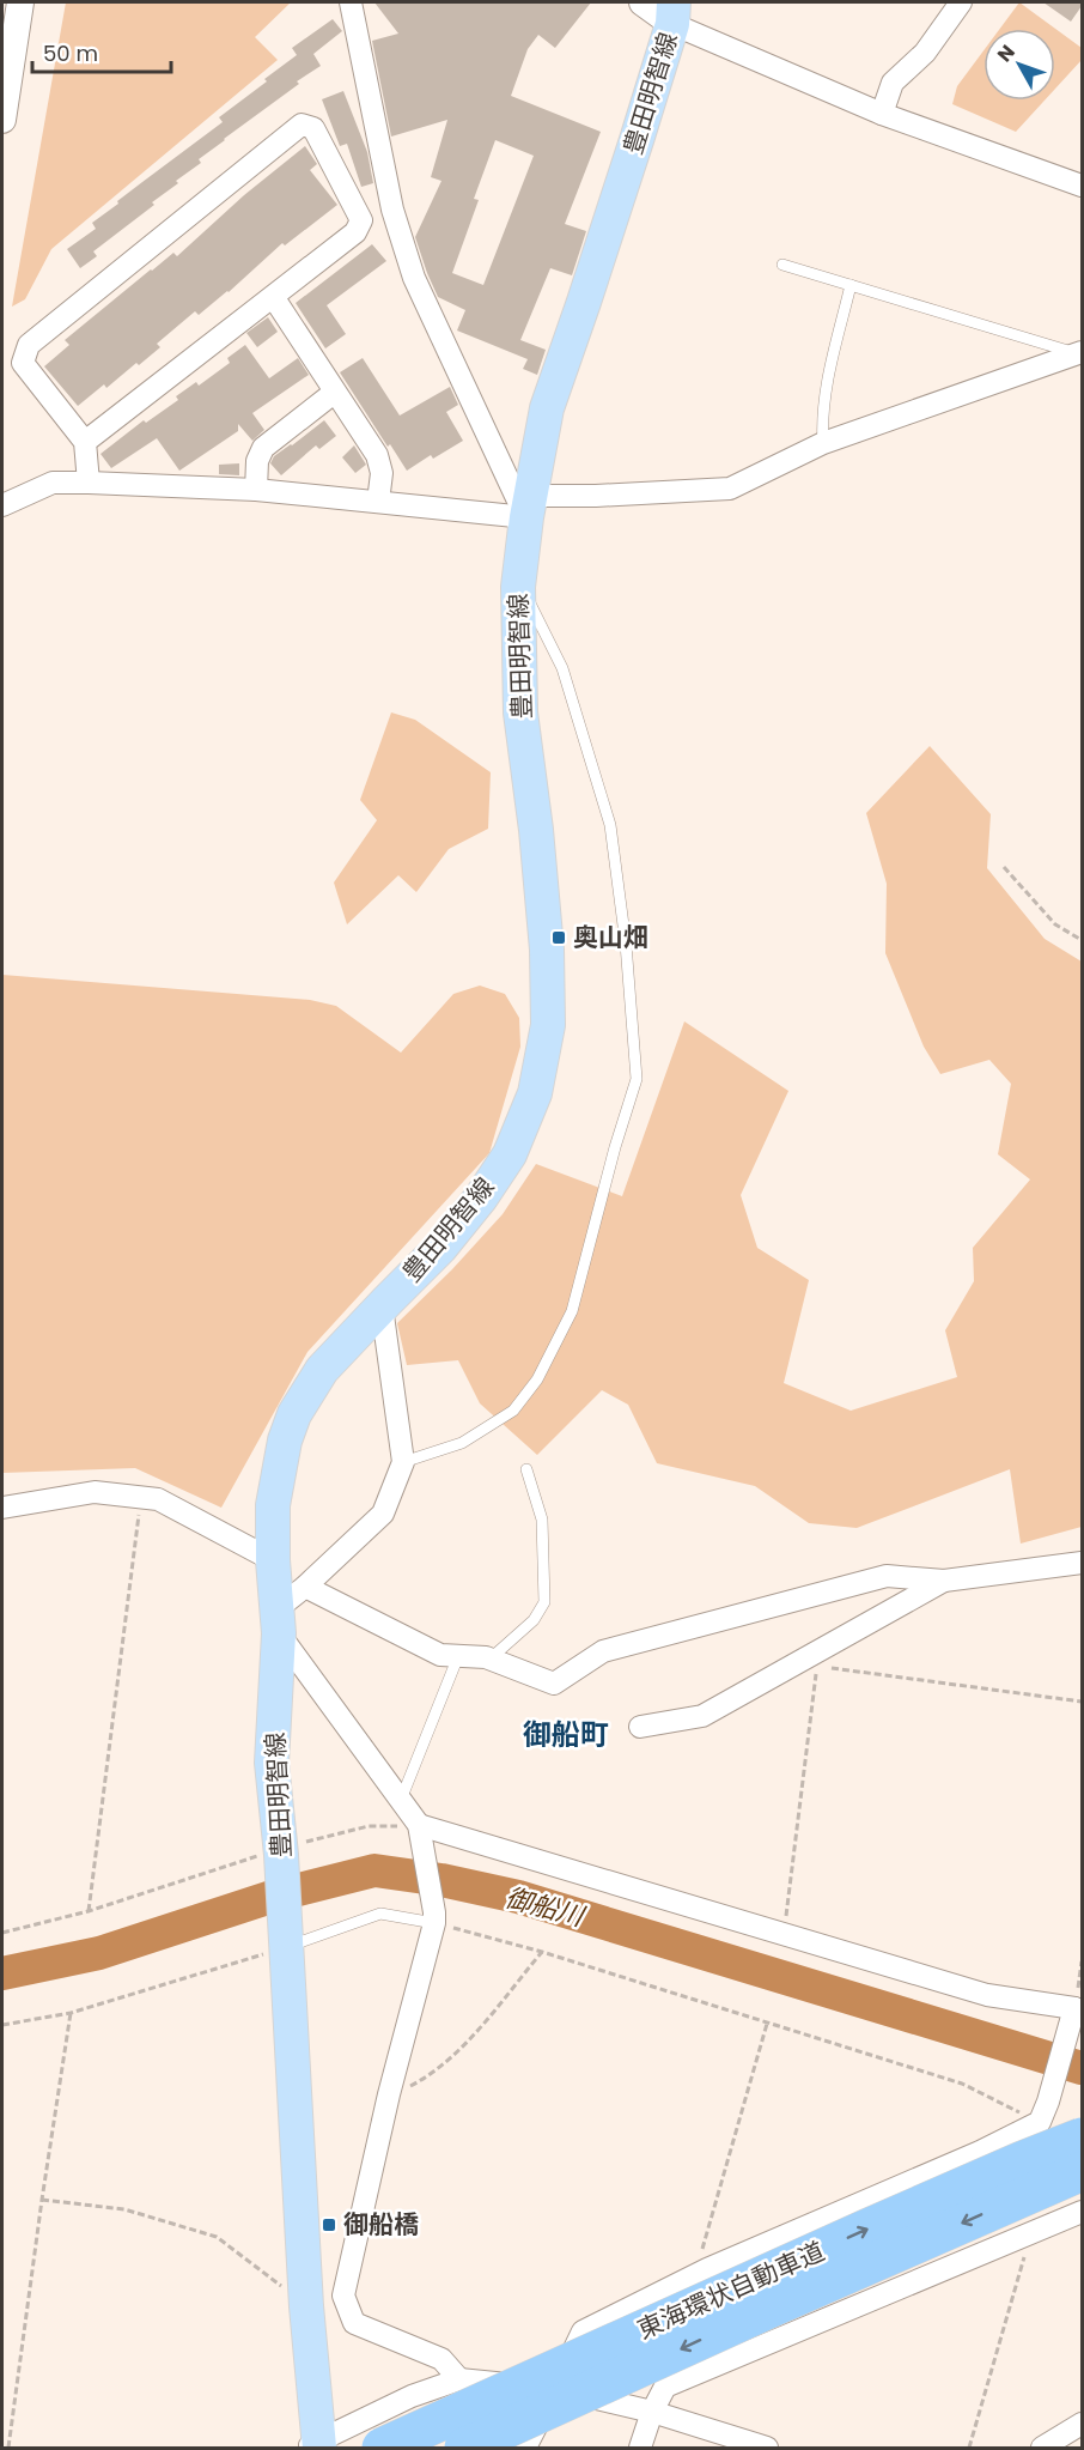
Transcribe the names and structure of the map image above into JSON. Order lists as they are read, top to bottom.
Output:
{
  "streets": {
    "highway": ["東海環状自動車道"],
    "main road": ["豊田明智線"]
  },
  "districts": ["御船町"],
  "water": ["御船川"],
  "places": {
    "transit": ["奥山畑", "御船橋"]
  },
  "scale_bar": "50 m",
  "north": "top left"
}
